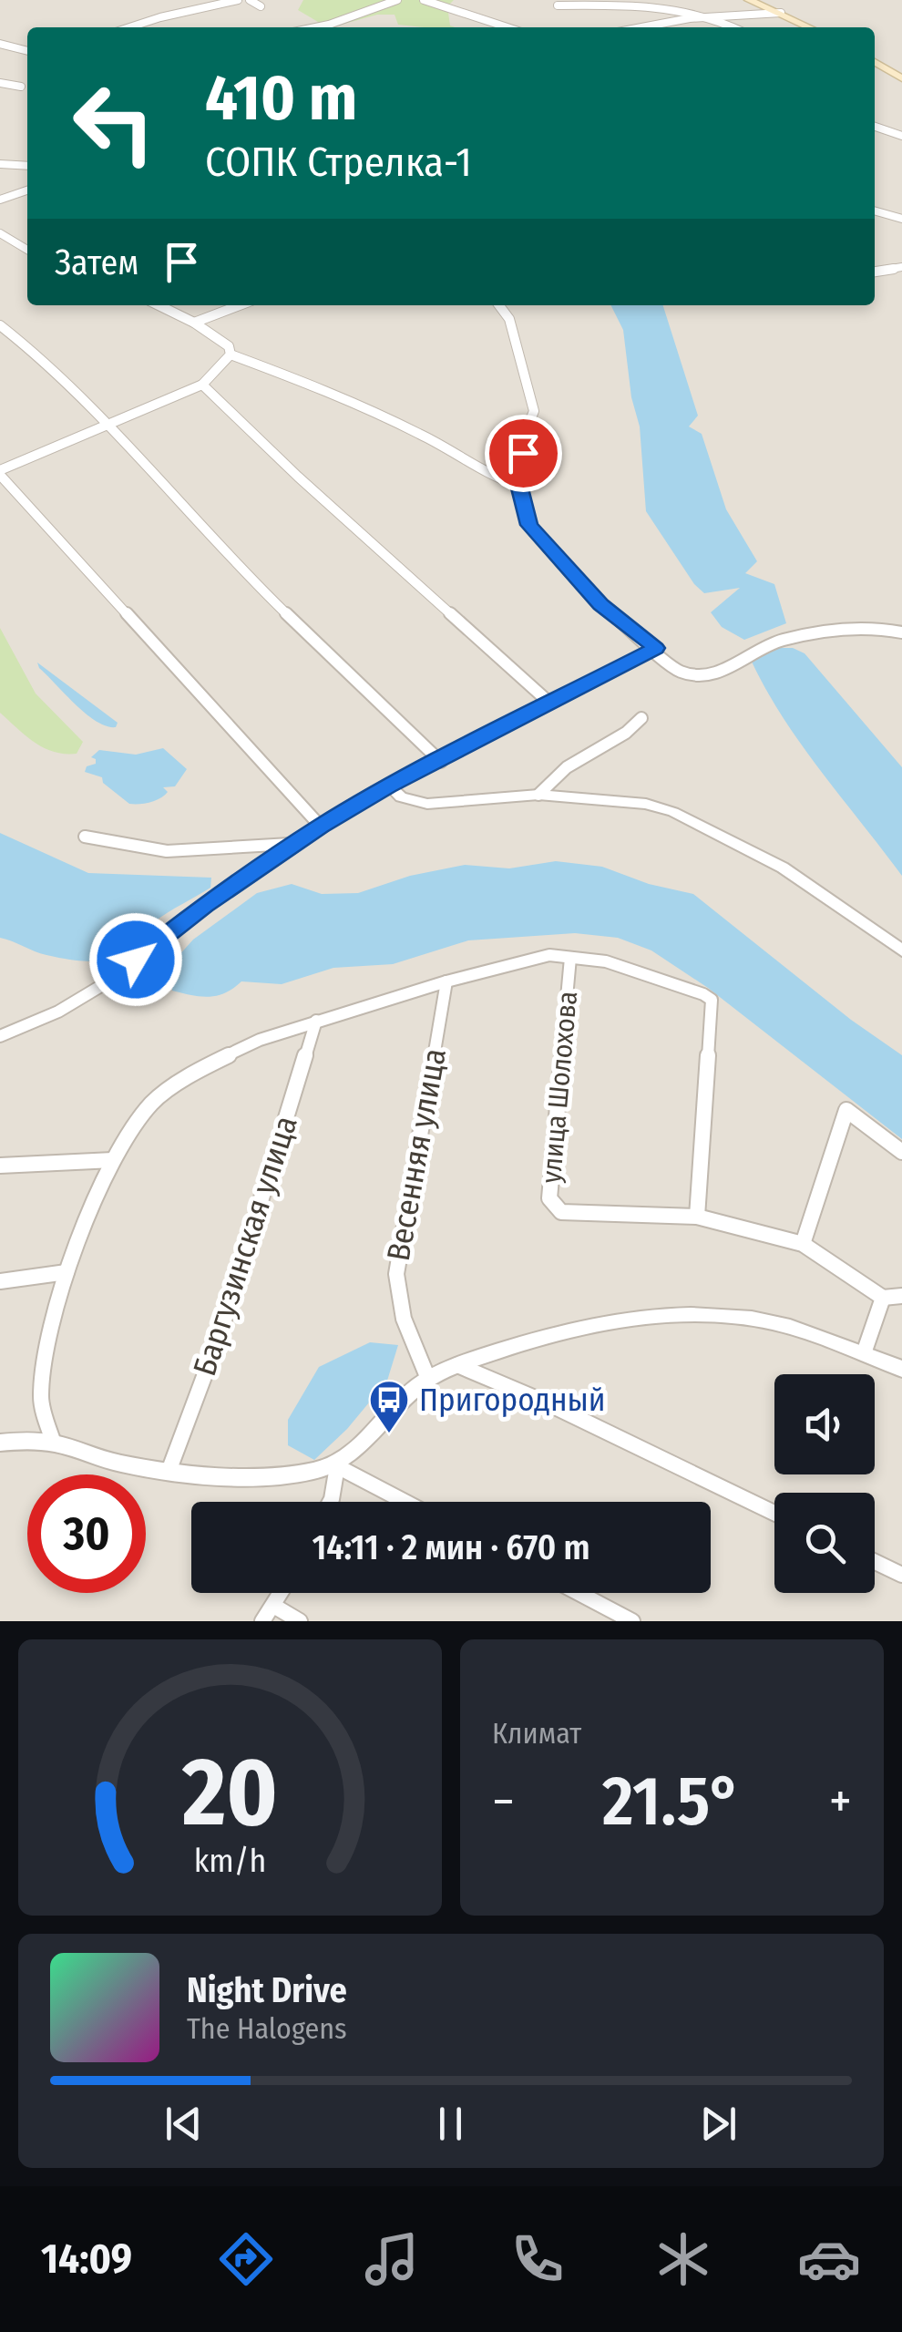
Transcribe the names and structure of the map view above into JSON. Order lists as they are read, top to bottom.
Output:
{
  "streets": {
    "street": ["улица Шолохова", "Весенняя улица", "Баргузинская улица"]
  },
  "places": {
    "bus stop": ["Пригородный"]
  },
  "page": {
    "turn": ["410 m", "СОПК Стрелка-1"],
    "then": "Затем",
    "limit": "30",
    "trip": "14:11 · 2 мин · 670 m",
    "tile": "Климат",
    "heat": ["−", "21.5°", "+"],
    "song": ["Night Drive", "The Halogens"],
    "tabs": "14:09",
    "gauge": ["20", "km/h"]
  }
}
